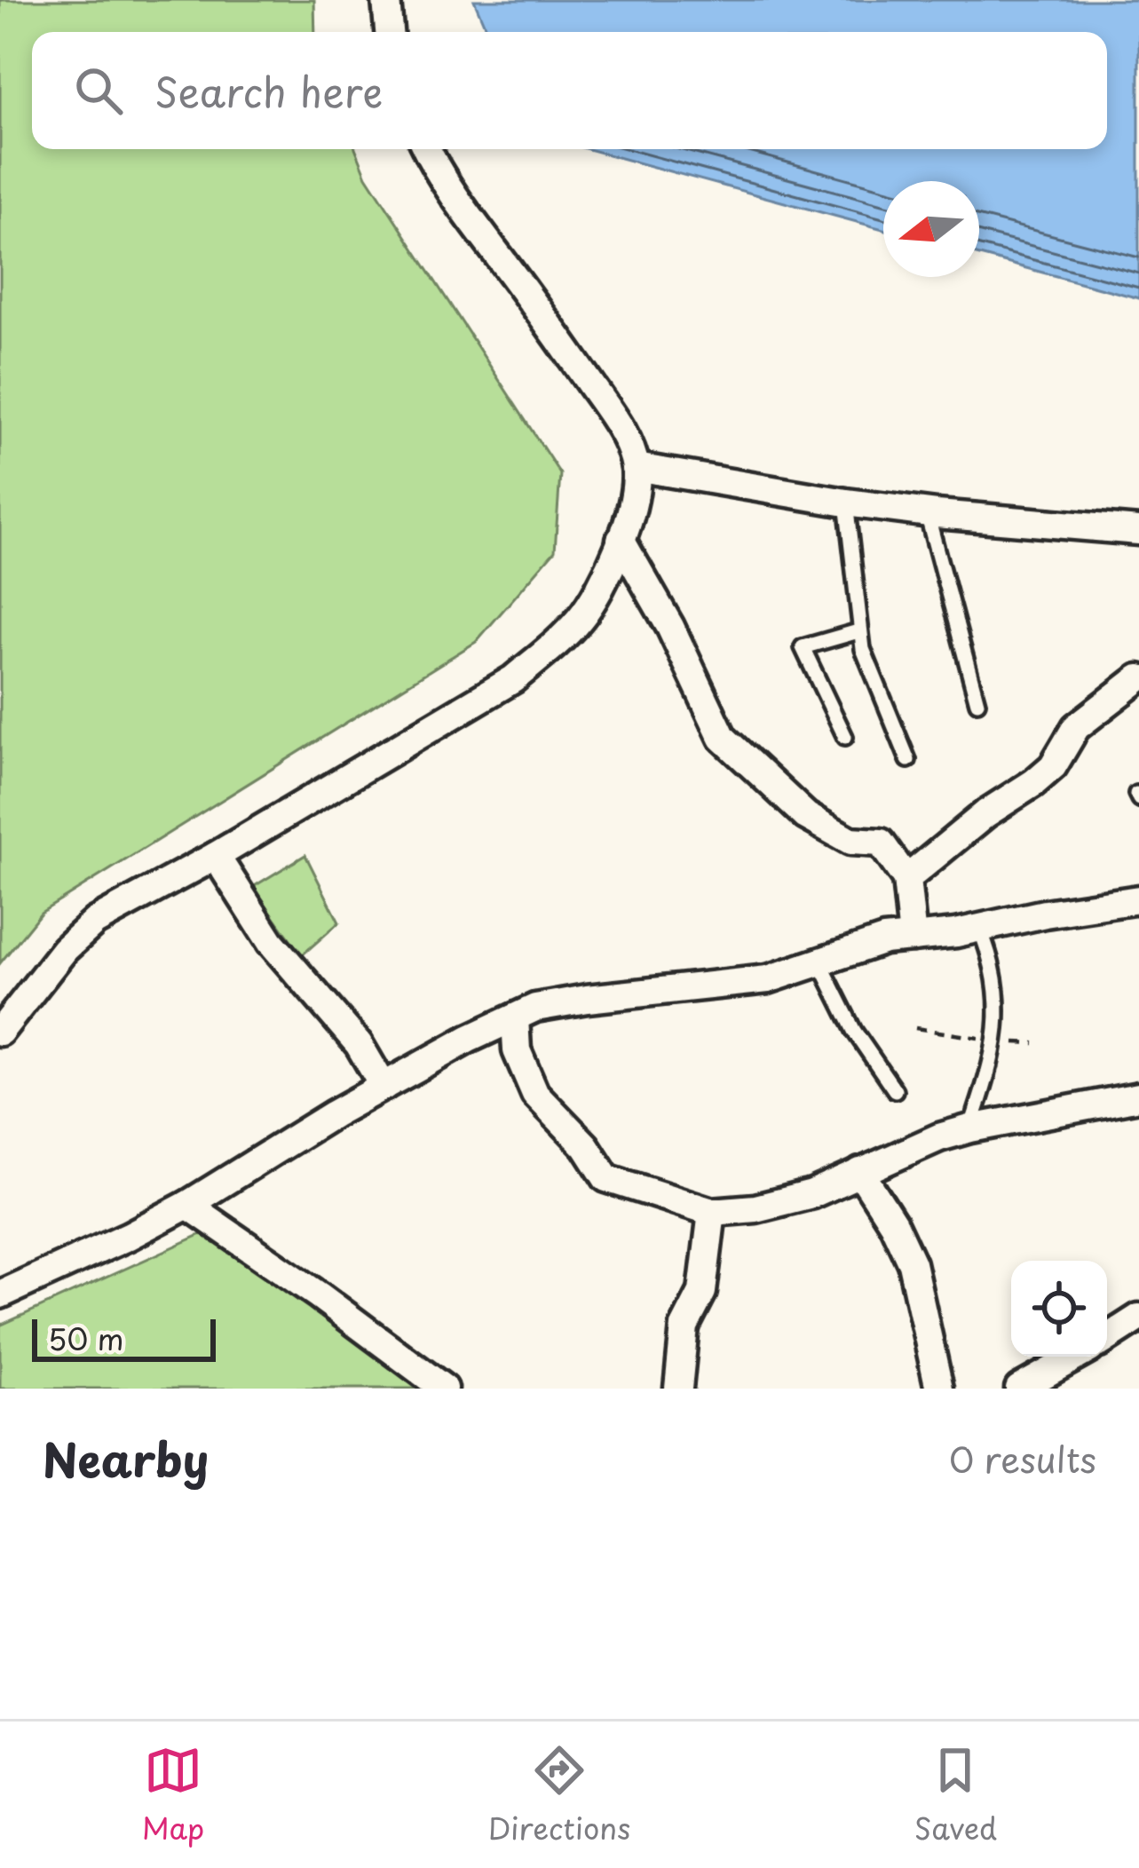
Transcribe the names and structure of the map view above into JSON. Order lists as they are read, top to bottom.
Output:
{
  "scale_bar": "50 m",
  "north": "left",
  "page": {
    "search": "Search here",
    "scale": "50 m",
    "heading": ["Nearby", "0 results"],
    "nav": ["Map", "Directions", "Saved"]
  }
}
